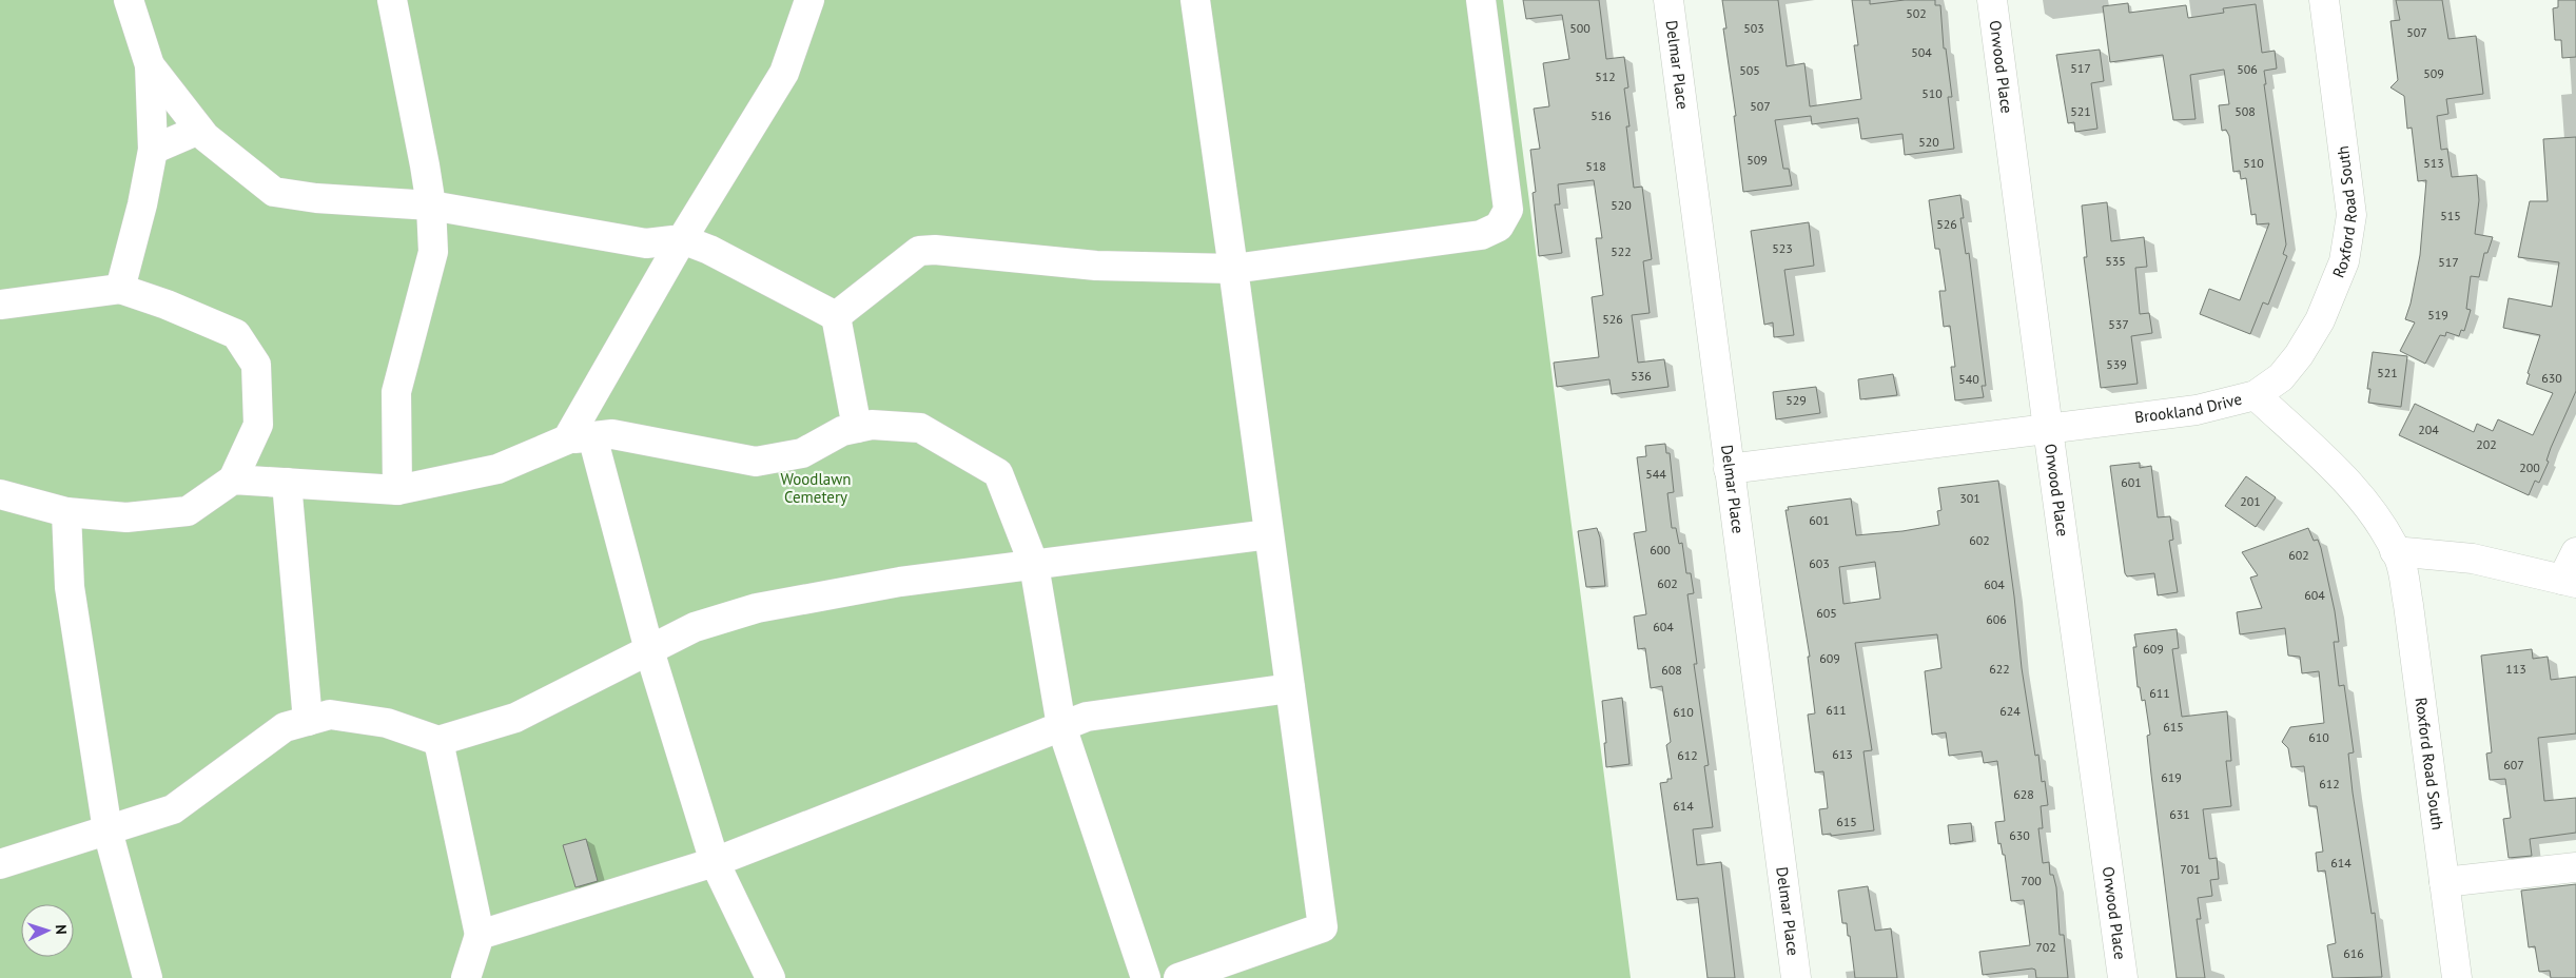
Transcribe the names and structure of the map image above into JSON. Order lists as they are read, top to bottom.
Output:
{
  "streets": {
    "street": [
      "Delmar Place",
      "Orwood Place",
      "Roxford Road South",
      "Brookland Drive"
    ]
  },
  "crossings": [
    ["Delmar Place", "Brookland Drive"],
    ["Orwood Place", "Brookland Drive"],
    ["Roxford Road South", "Brookland Drive"]
  ],
  "parks": ["Woodlawn Cemetery"],
  "house_numbers": [
    "502",
    "500",
    "503",
    "507",
    "504",
    "517",
    "506",
    "505",
    "509",
    "512",
    "510",
    "507",
    "521",
    "508",
    "516",
    "520",
    "509",
    "510",
    "513",
    "518",
    "520",
    "515",
    "526",
    "523",
    "522",
    "535",
    "517",
    "519",
    "526",
    "537",
    "539",
    "521",
    "536",
    "630",
    "540",
    "529",
    "204",
    "202",
    "200",
    "544",
    "601",
    "301",
    "201",
    "601",
    "602",
    "600",
    "602",
    "603",
    "602",
    "604",
    "604",
    "605",
    "606",
    "604",
    "609",
    "609",
    "622",
    "113",
    "608",
    "611",
    "611",
    "624",
    "610",
    "615",
    "610",
    "613",
    "612",
    "607",
    "619",
    "612",
    "628",
    "614",
    "631",
    "615",
    "630",
    "614",
    "701",
    "700",
    "702",
    "616"
  ],
  "north": "right"
}
